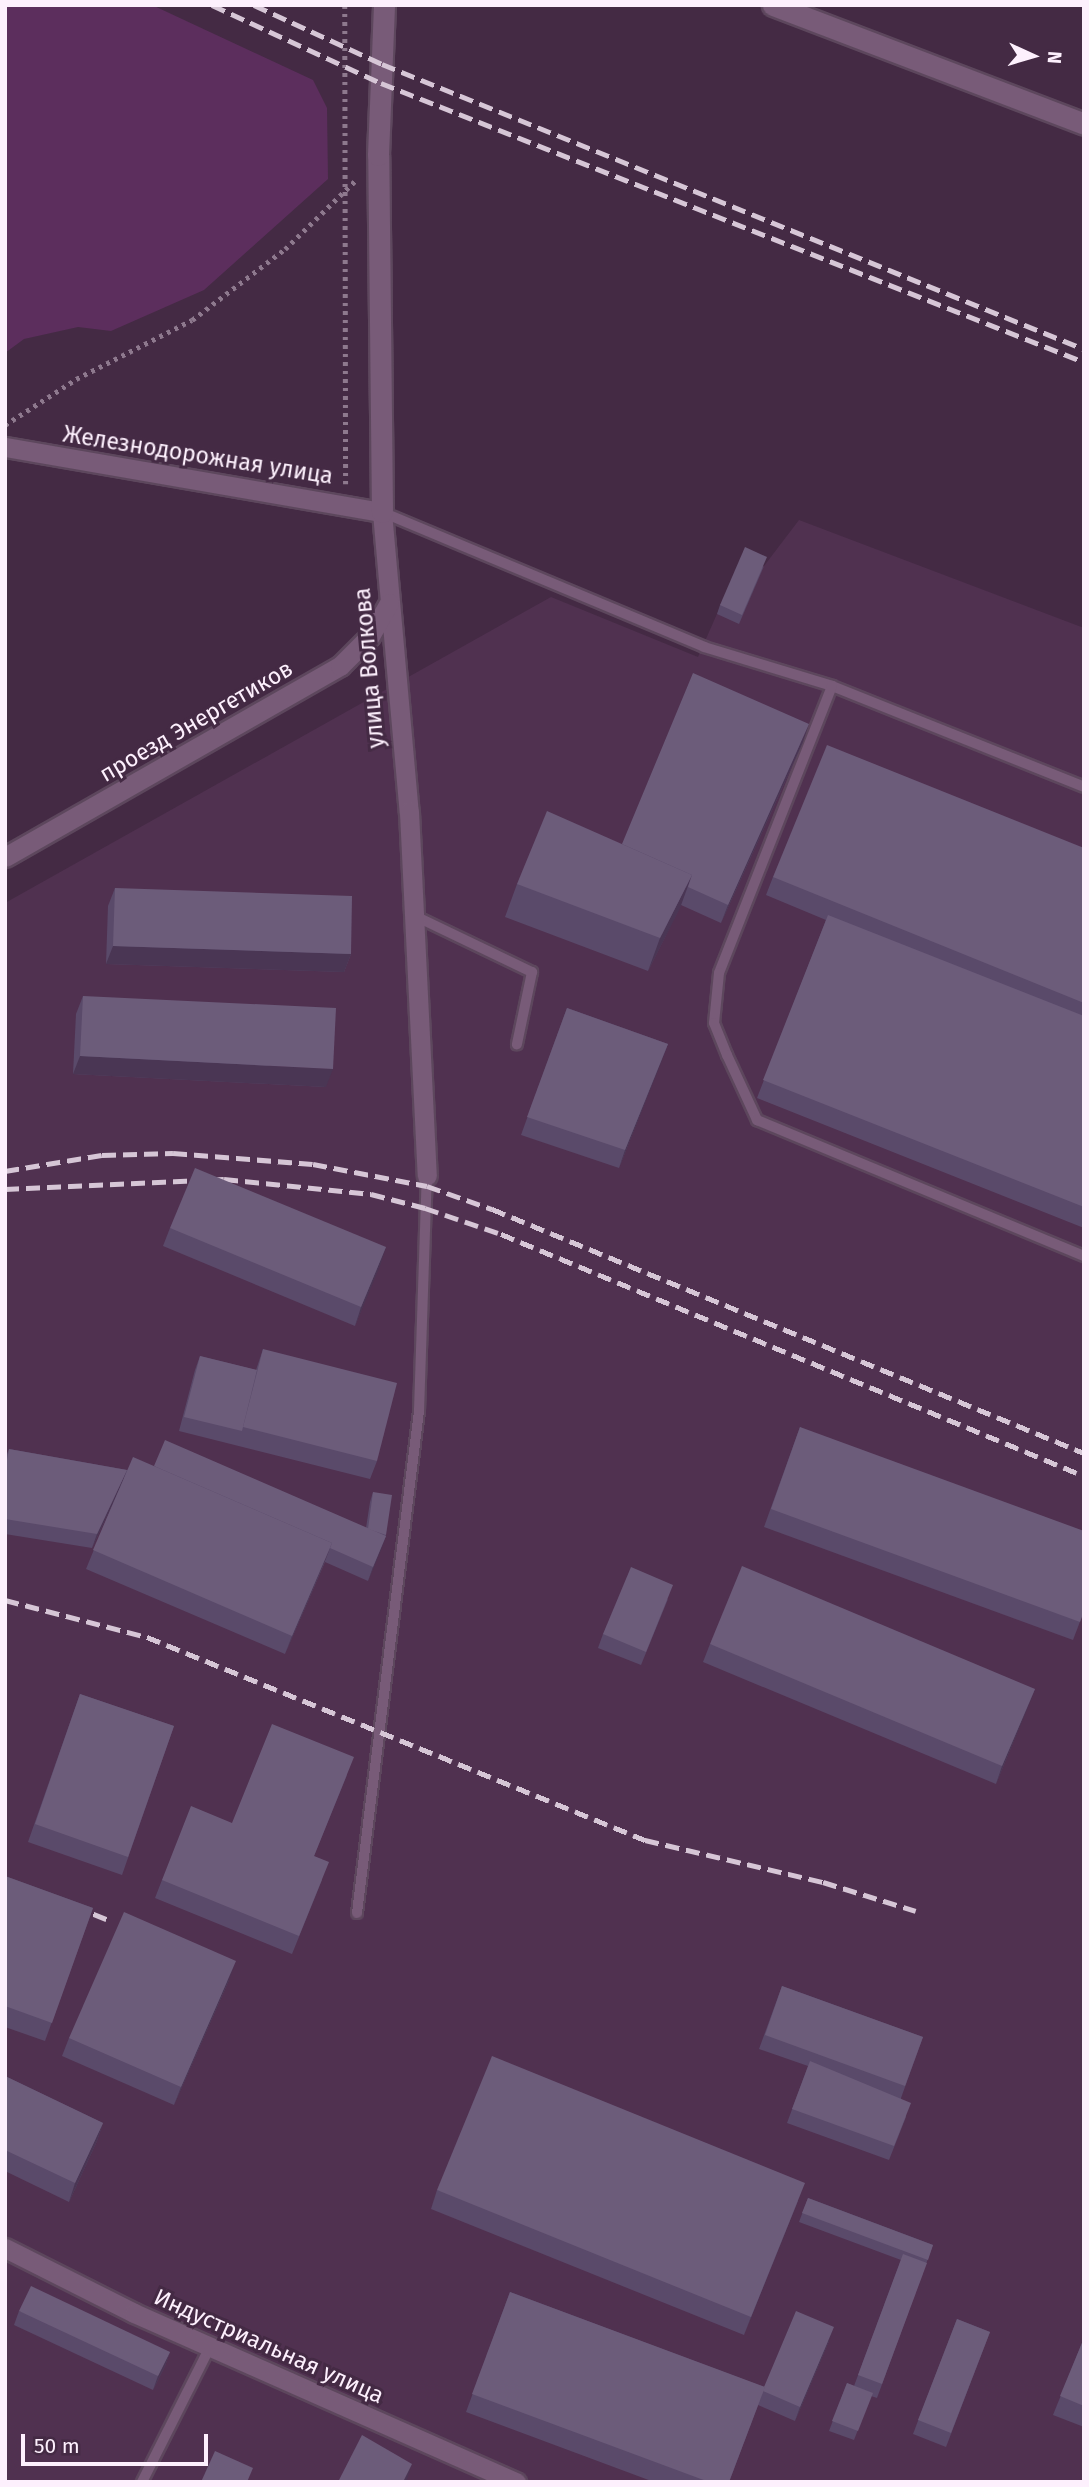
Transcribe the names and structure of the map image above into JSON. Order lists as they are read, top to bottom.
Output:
{
  "streets": {
    "street": [
      "Железнодорожная улица",
      "улица Волкова",
      "проезд Энергетиков",
      "Индустриальная улица"
    ]
  },
  "crossings": [
    ["Железнодорожная улица", "улица Волкова"],
    ["улица Волкова", "проезд Энергетиков"]
  ],
  "scale_bar": "50 m",
  "north": "right"
}
